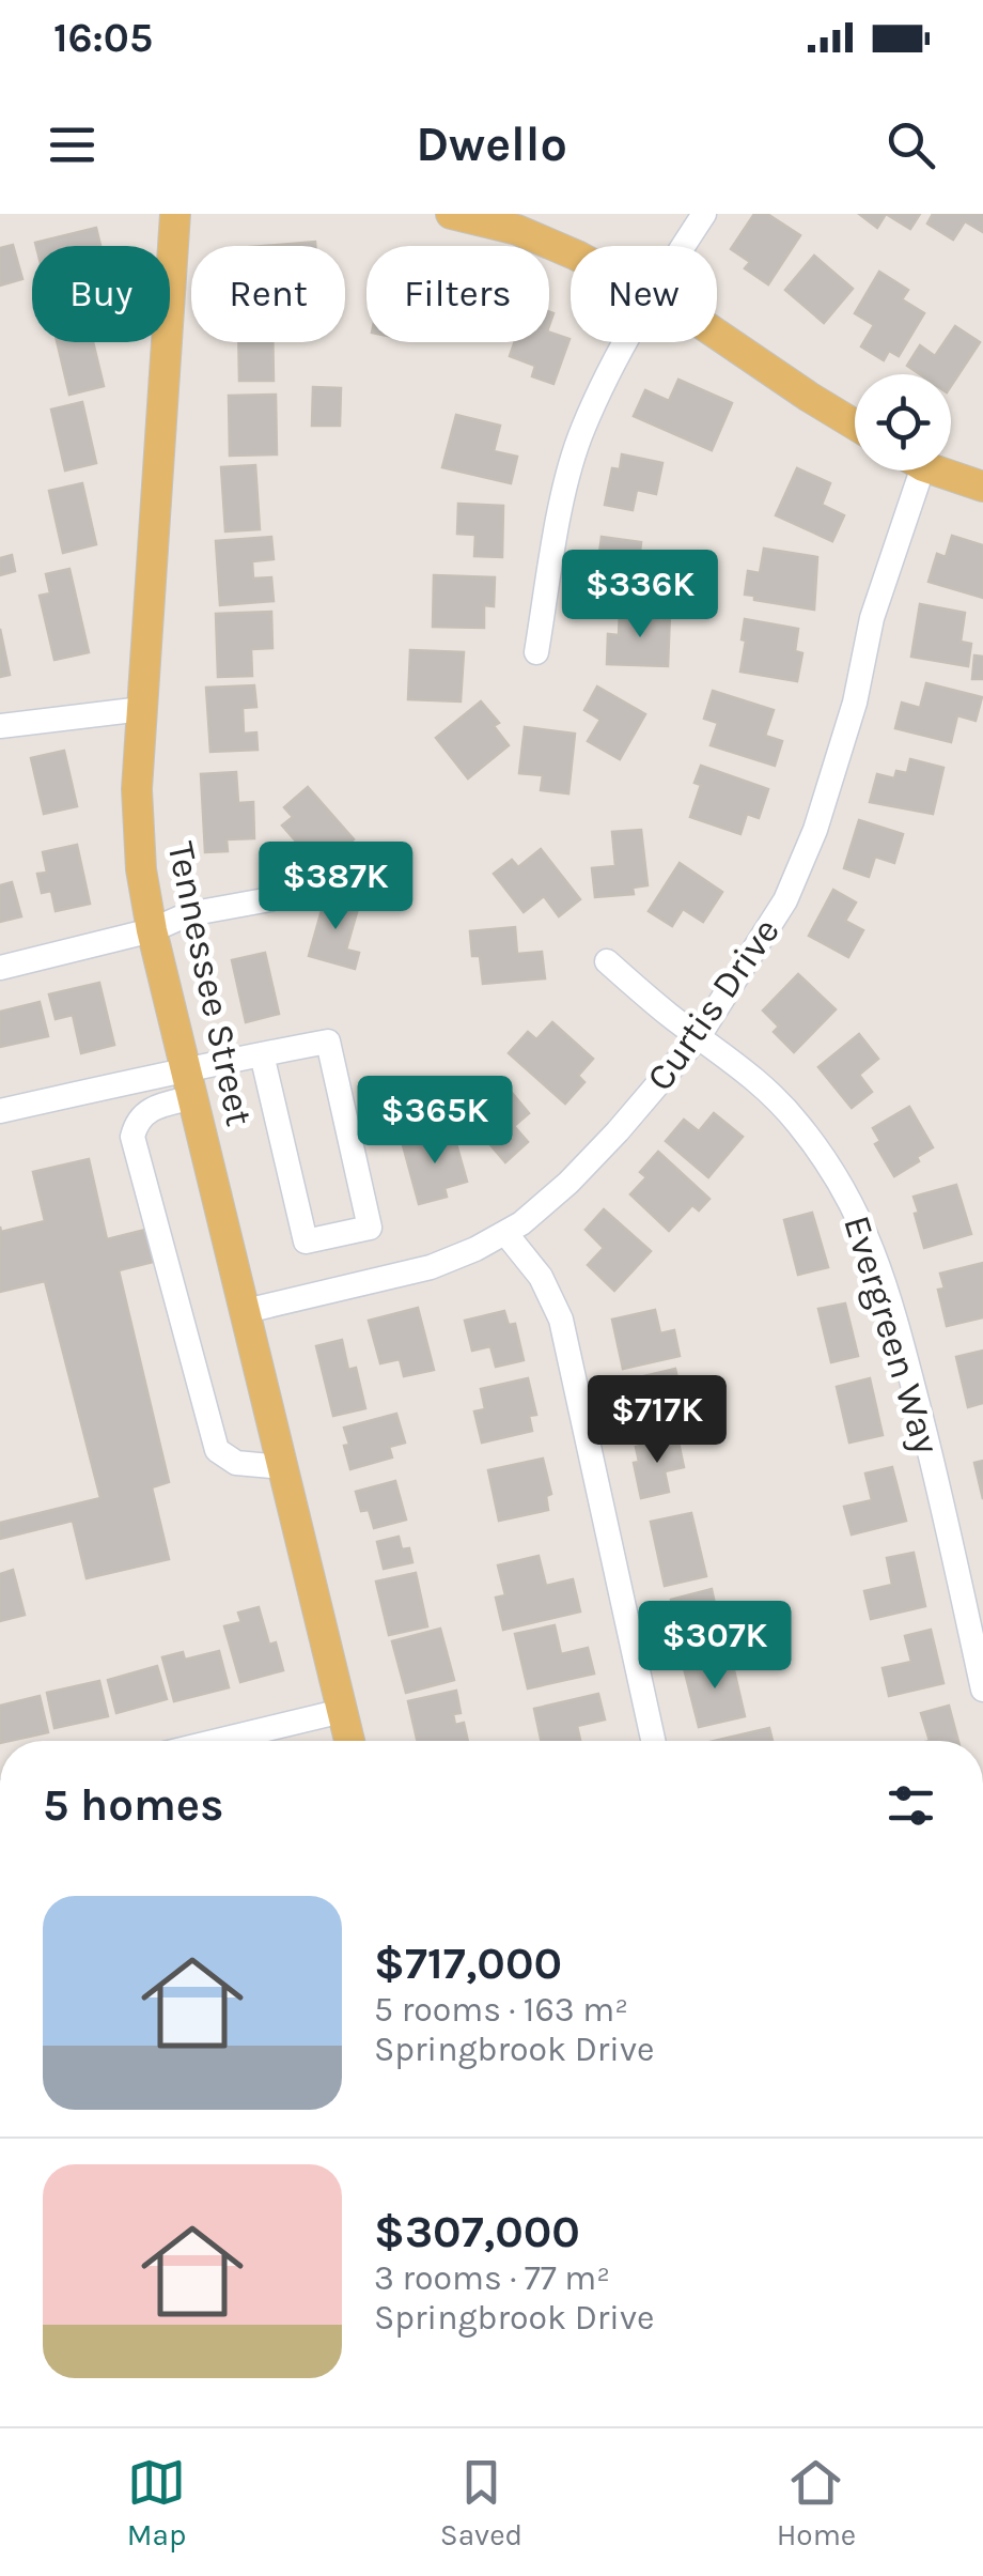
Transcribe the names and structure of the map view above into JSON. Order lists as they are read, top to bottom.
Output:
{
  "streets": {
    "main road": ["Tennessee Street"],
    "street": ["Curtis Drive", "Evergreen Way"]
  },
  "crossings": [
    ["Tennessee Street", "Curtis Drive"],
    ["Curtis Drive", "Evergreen Way"]
  ],
  "page": {
    "status": "16:05",
    "header": "Dwello",
    "chip": [
      "Buy",
      "Rent",
      "Filters",
      "New"
    ],
    "price": [
      "$336K",
      "$387K",
      "$365K",
      "$717K",
      "$307K"
    ],
    "heading": "5 homes",
    "list": [
      {
        "name": "$717,000",
        "note": "5 rooms · 163 m² · Springbrook Drive"
      },
      {
        "name": "$307,000",
        "note": "3 rooms · 77 m² · Springbrook Drive"
      }
    ],
    "tabs": ["Map", "Saved", "Home"]
  }
}
